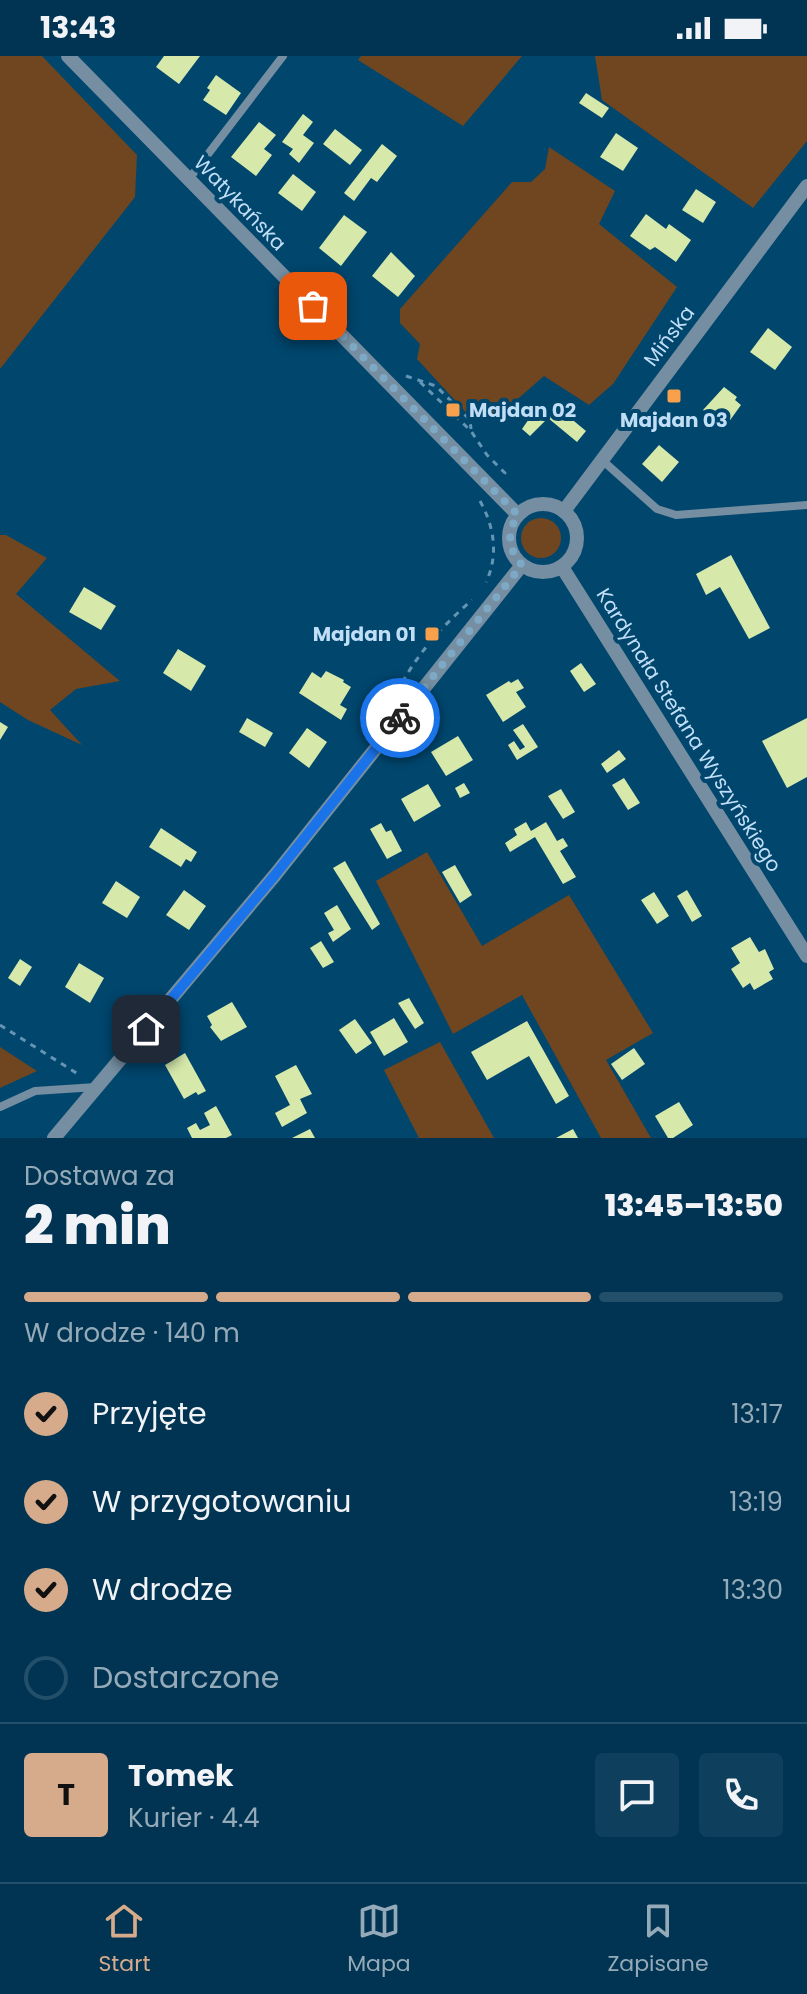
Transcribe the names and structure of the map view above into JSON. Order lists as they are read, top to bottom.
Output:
{
  "streets": {
    "street": ["Watykańska", "Mińska", "Kardynała Stefana Wyszyńskiego"]
  },
  "crossings": [
    ["Watykańska", "Mińska"],
    ["Watykańska", "Kardynała Stefana Wyszyńskiego"],
    ["Mińska", "Kardynała Stefana Wyszyńskiego"]
  ],
  "places": {
    "transit": ["Majdan 03", "Majdan 02", "Majdan 01"]
  },
  "page": {
    "status": "13:43",
    "heading": ["2 min", "Dostawa za", "13:45–13:50"],
    "panel": ["Tomek", "Kurier · 4.4"],
    "bar": "W drodze · 140 m",
    "list": [
      ["Przyjęte", "13:17"],
      ["W przygotowaniu", "13:19"],
      ["W drodze", "13:30"],
      "Dostarczone"
    ],
    "round": "T",
    "tabs": ["Start", "Mapa", "Zapisane"]
  }
}
